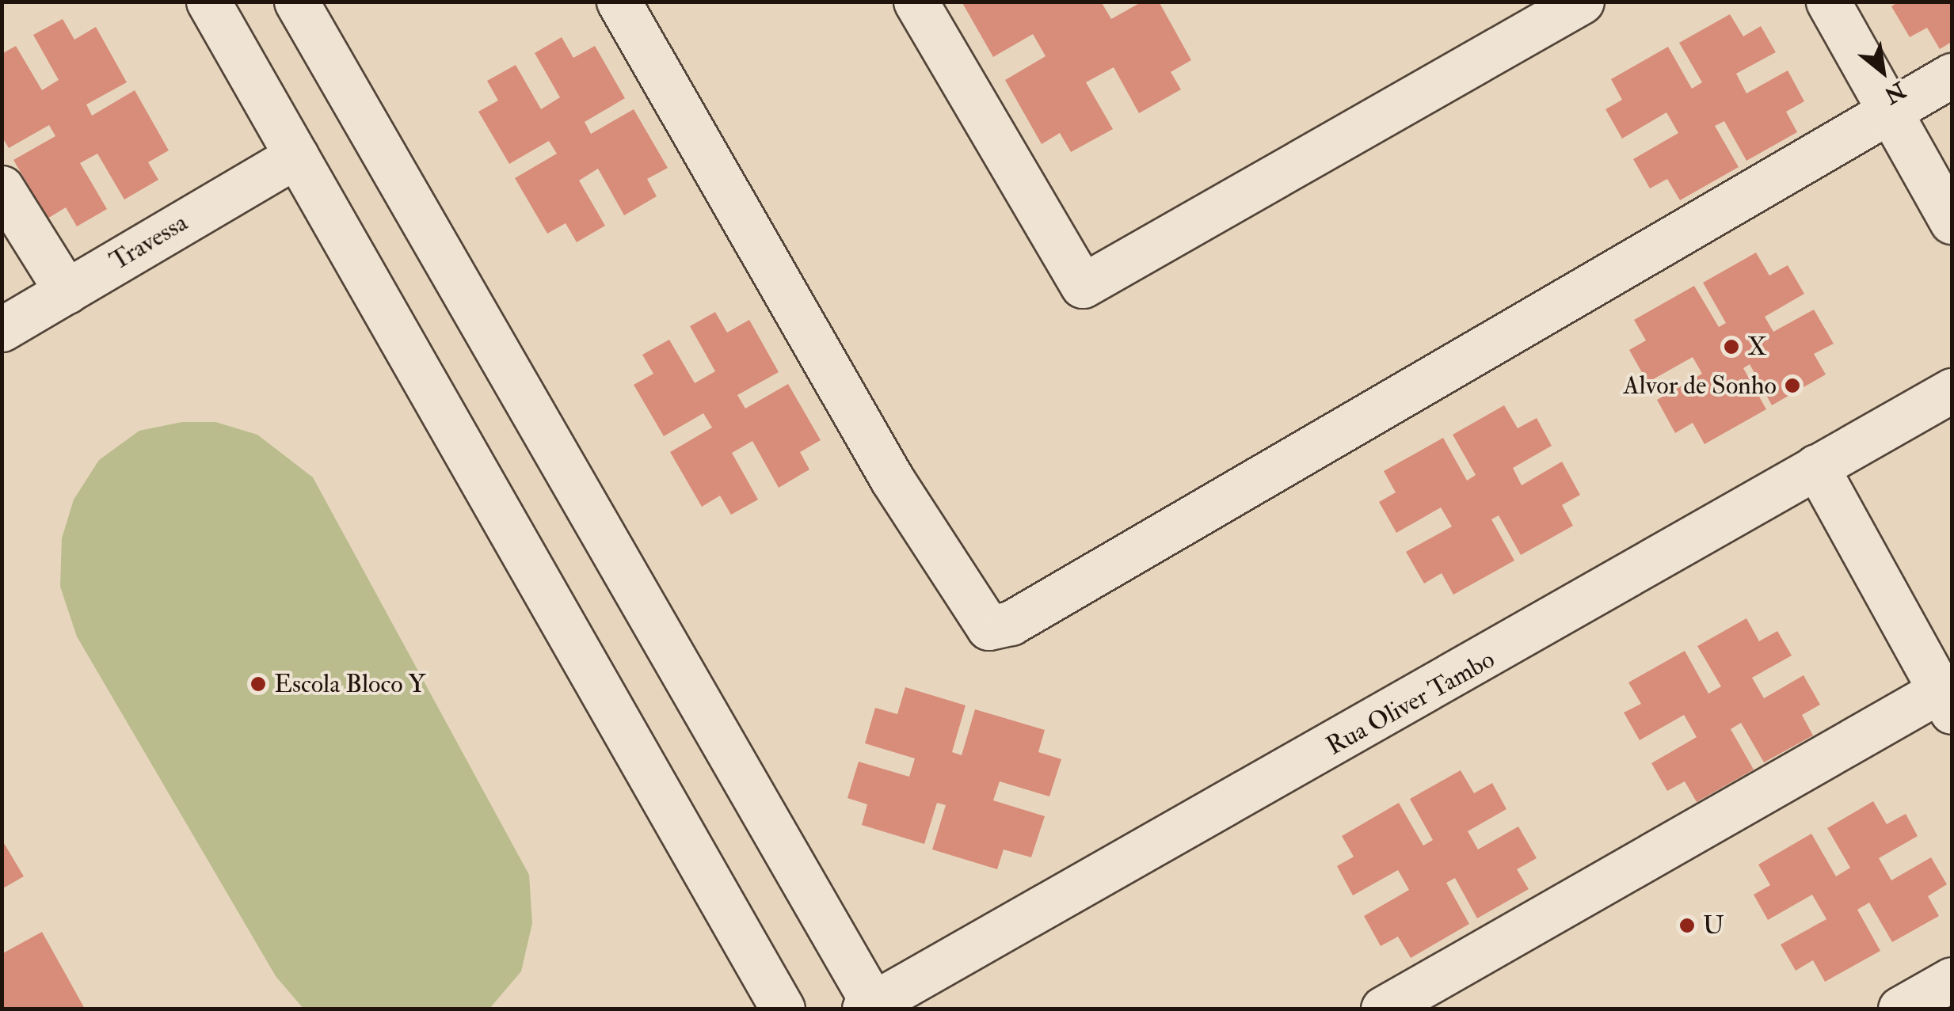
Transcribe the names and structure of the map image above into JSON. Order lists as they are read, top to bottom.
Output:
{
  "streets": {
    "street": ["Travessa", "Rua Oliver Tambo"]
  },
  "places": [
    "X",
    "Alvor de Sonho",
    "Escola Bloco Y",
    "U"
  ],
  "north": "bottom right"
}
